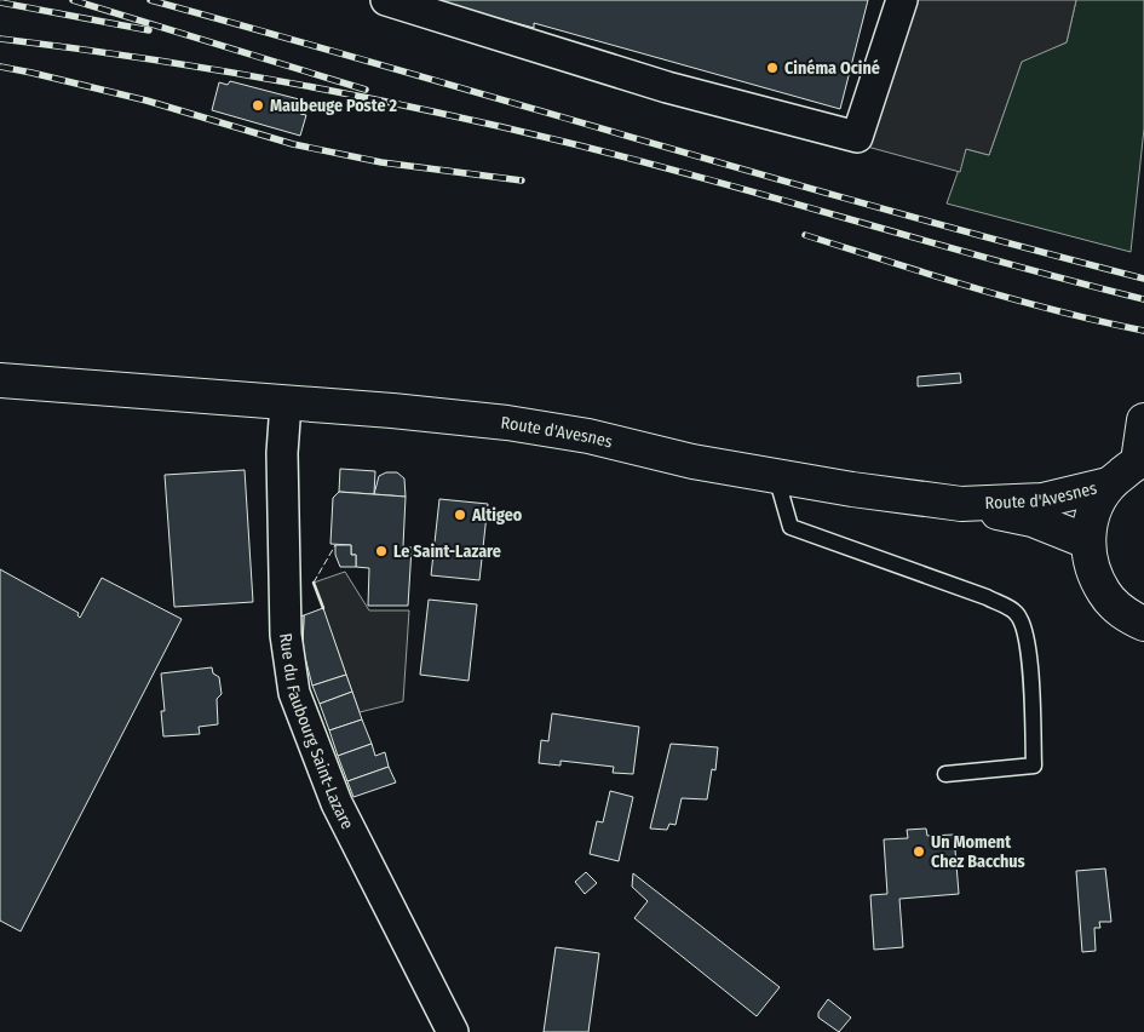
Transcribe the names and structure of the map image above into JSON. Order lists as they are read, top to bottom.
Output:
{
  "streets": {
    "main road": ["Route d'Avesnes"],
    "street": ["Rue du Faubourg Saint-Lazare"]
  },
  "crossings": [
    ["Route d'Avesnes", "Rue du Faubourg Saint-Lazare"]
  ],
  "places": [
    "Cinéma Ociné",
    "Maubeuge Poste 2",
    "Altigeo",
    "Le Saint-Lazare",
    "Un Moment Chez Bacchus"
  ]
}
